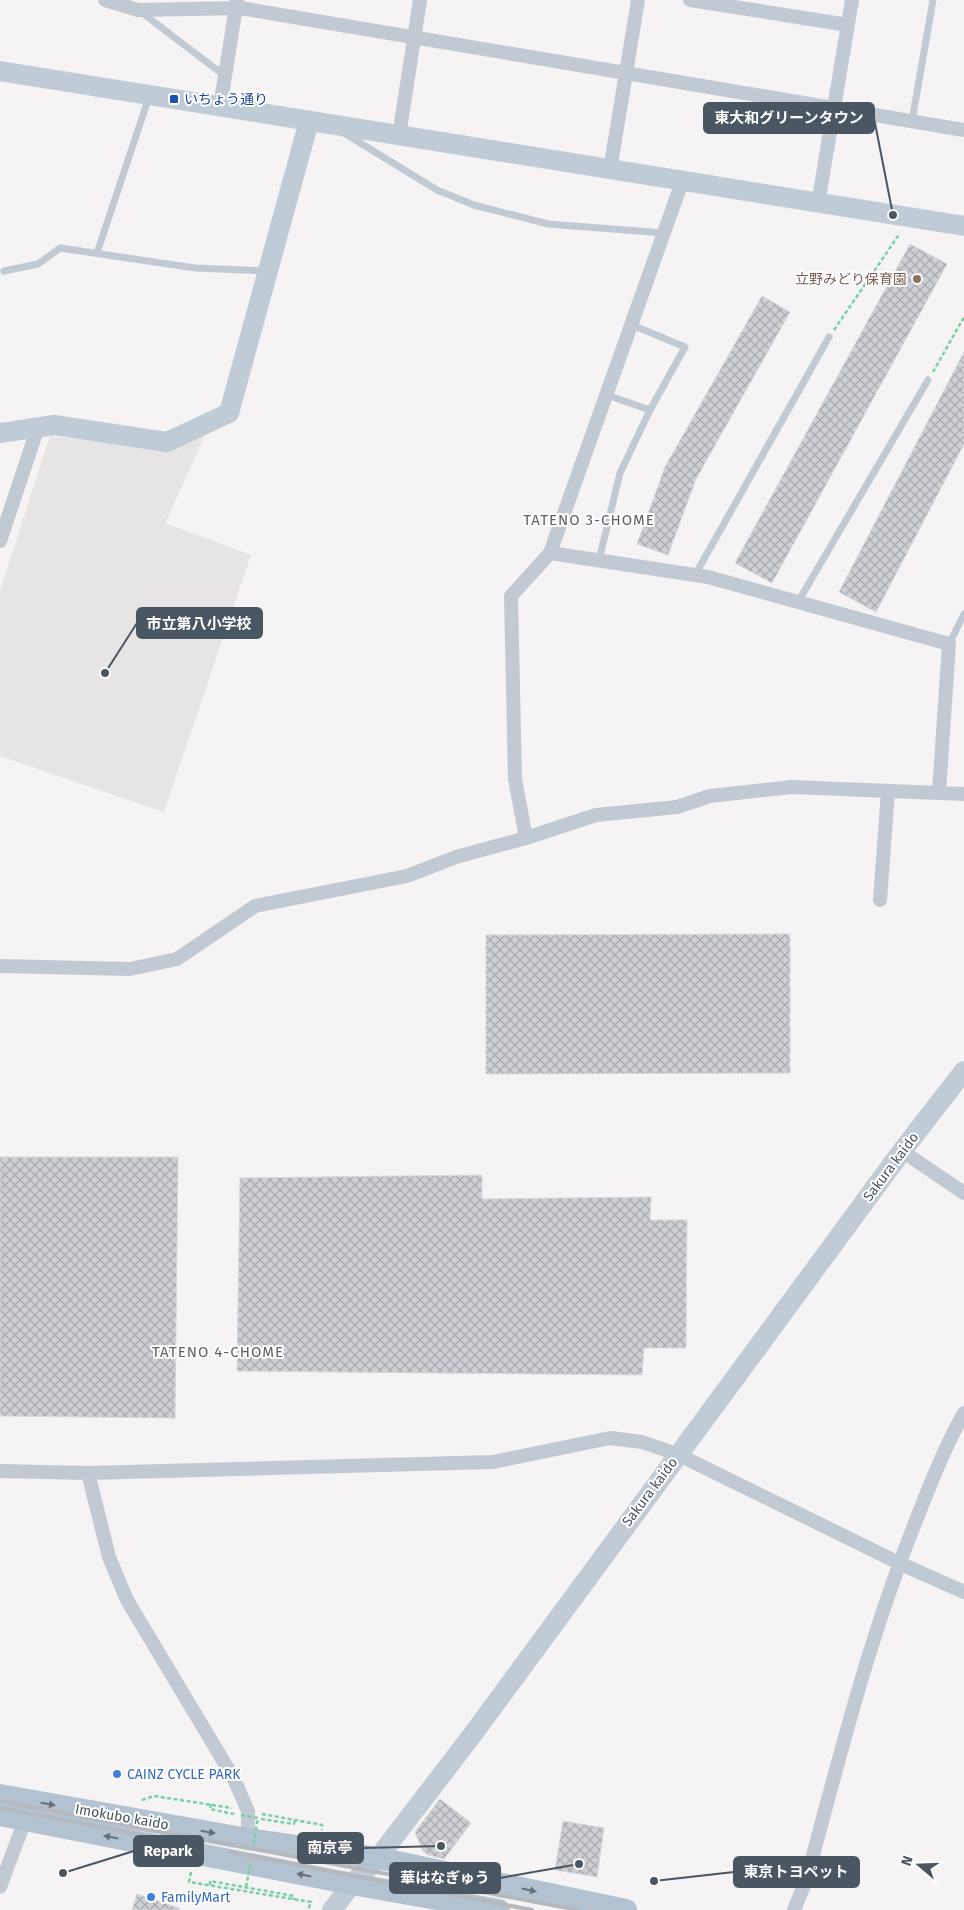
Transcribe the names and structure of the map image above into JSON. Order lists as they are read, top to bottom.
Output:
{
  "streets": {
    "main road": ["Imokubo kaido"],
    "street": ["Sakura kaido"]
  },
  "crossings": [
    ["Sakura kaido", "Imokubo kaido"]
  ],
  "districts": ["TATENO 3-CHOME", "TATENO 4-CHOME"],
  "places": {
    "transit": ["いちょう通り"],
    "other": [
      "東大和グリーンタウン",
      "立野みどり保育園",
      "市立第八小学校",
      "CAINZ CYCLE PARK",
      "南京亭",
      "華はなぎゅう",
      "Repark",
      "東京トヨペット",
      "FamilyMart"
    ]
  },
  "north": "left"
}
